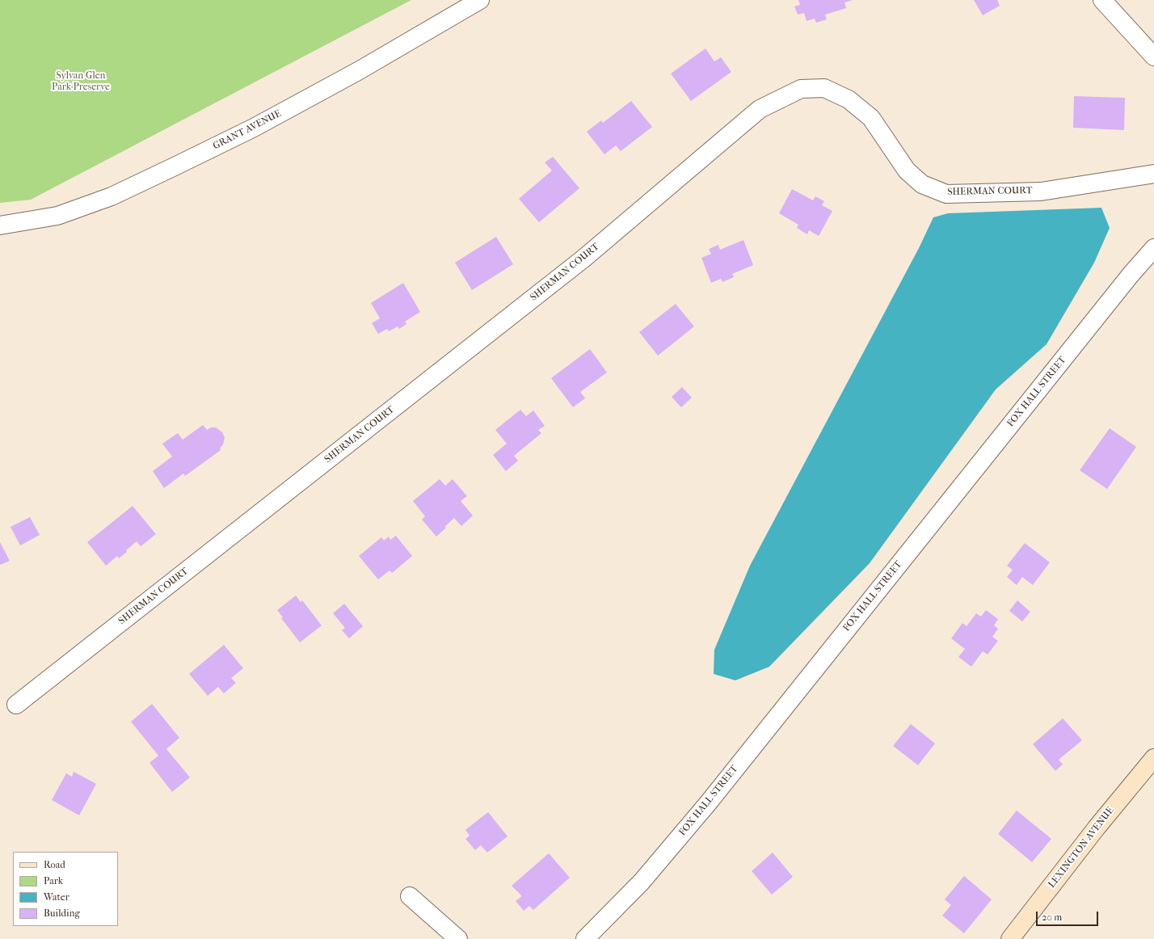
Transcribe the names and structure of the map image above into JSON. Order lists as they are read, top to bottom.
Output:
{
  "streets": {
    "street": [
      "GRANT AVENUE",
      "SHERMAN COURT",
      "FOX HALL STREET",
      "LEXINGTON AVENUE"
    ]
  },
  "parks": ["Sylvan Glen Park Preserve"],
  "legend": [
    "Road",
    "Park",
    "Water",
    "Building"
  ],
  "scale_bar": "20 m"
}
